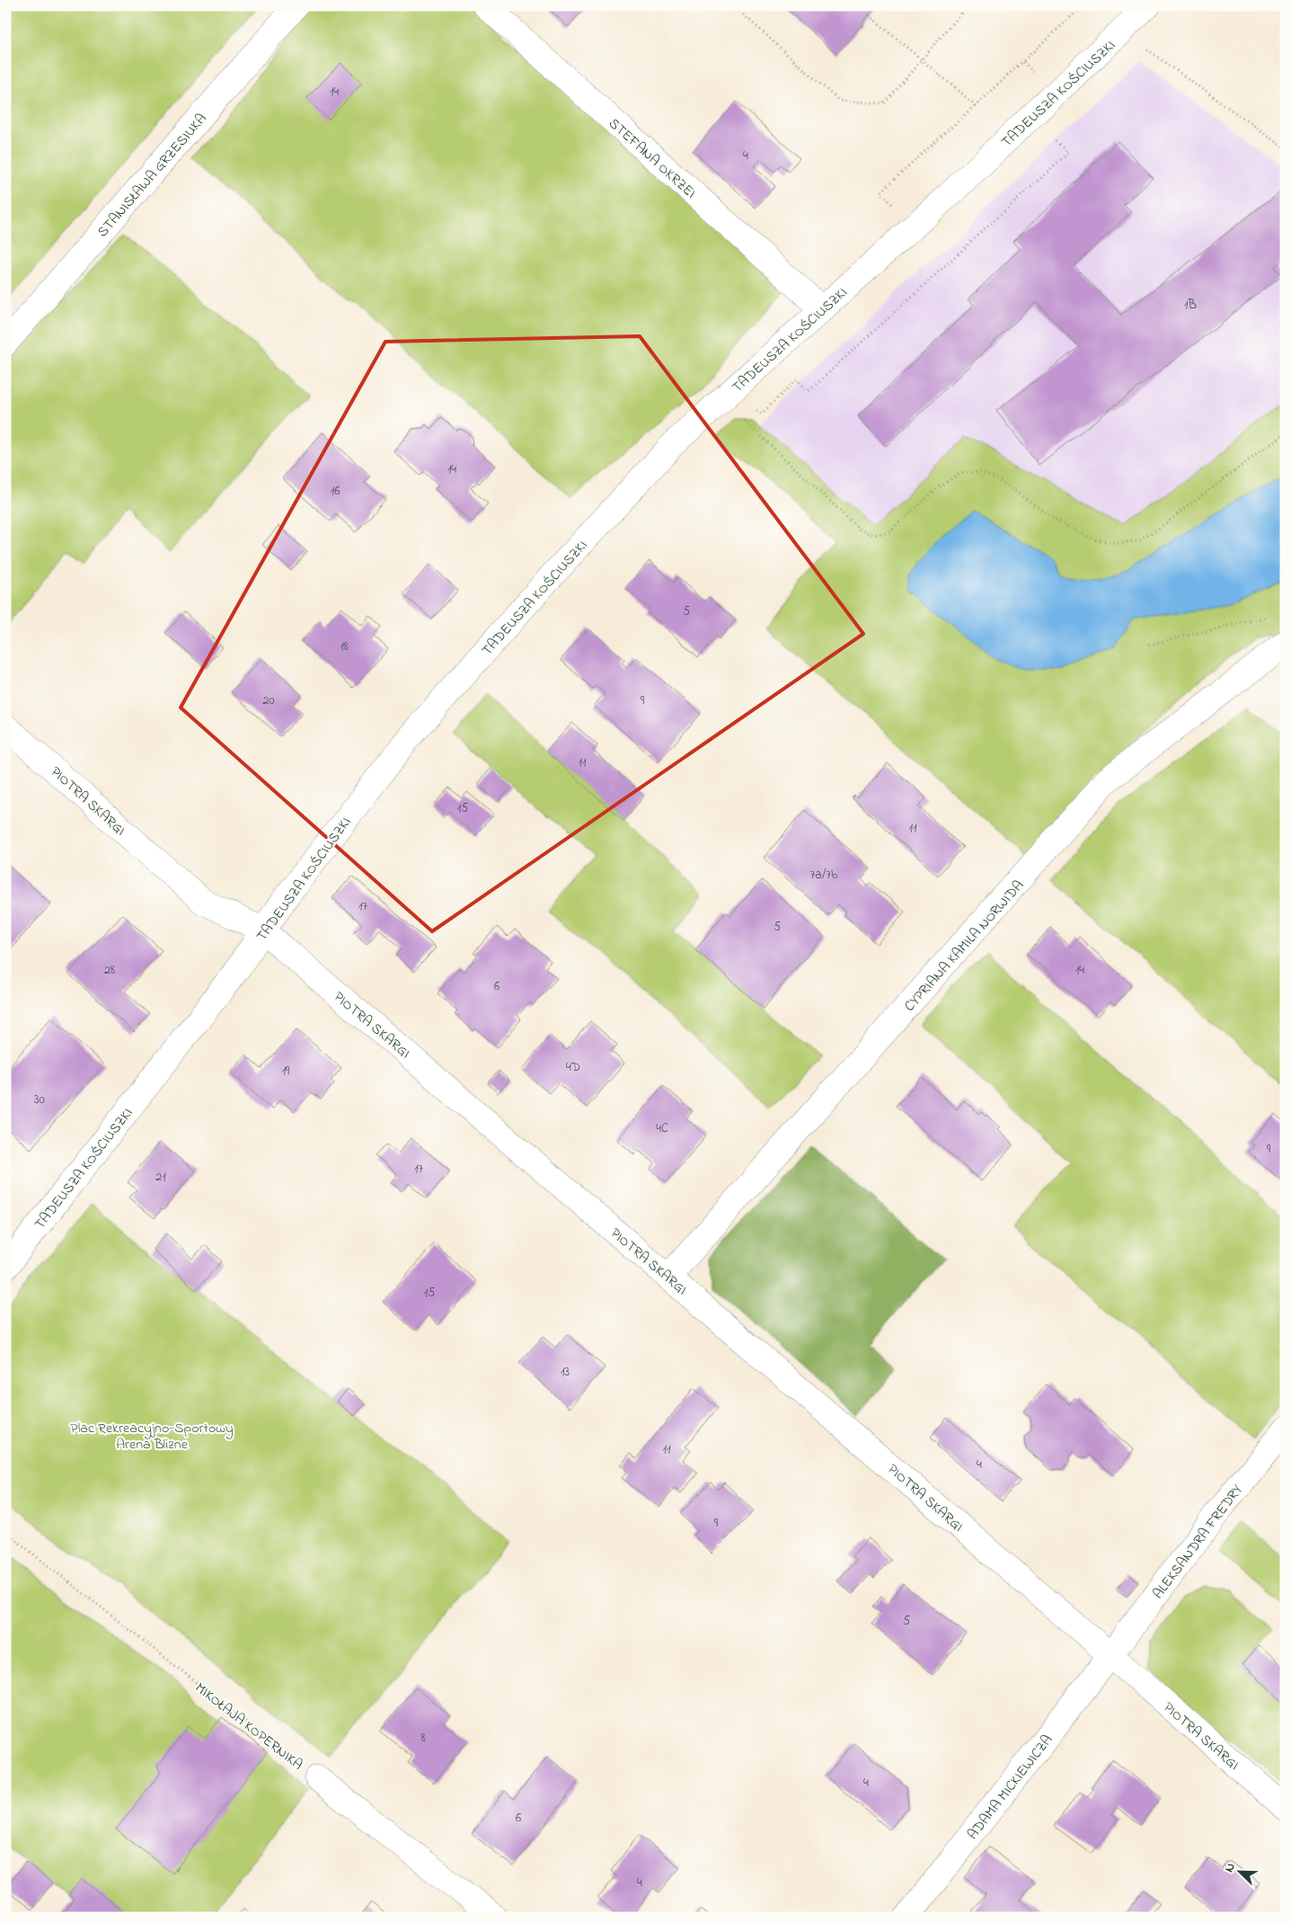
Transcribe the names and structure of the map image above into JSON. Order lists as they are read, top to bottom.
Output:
{
  "streets": {
    "street": [
      "TADEUSZA KOŚCIUSZKI",
      "STEFANA OKRZEI",
      "STANISŁAWA GRZESIUKA",
      "PIOTRA SKARGI",
      "CYPRIANA KAMILA NORWIDA",
      "ALEKSANDRA FREDRY",
      "MIKOŁAJA KOPERNIKA",
      "ADAMA MICKIEWICZA"
    ]
  },
  "crossings": [
    ["TADEUSZA KOŚCIUSZKI", "STEFANA OKRZEI"],
    ["TADEUSZA KOŚCIUSZKI", "PIOTRA SKARGI"],
    ["PIOTRA SKARGI", "CYPRIANA KAMILA NORWIDA"],
    ["PIOTRA SKARGI", "ALEKSANDRA FREDRY"],
    ["PIOTRA SKARGI", "ADAMA MICKIEWICZA"],
    ["ALEKSANDRA FREDRY", "ADAMA MICKIEWICZA"]
  ],
  "parks": ["Plac Rekreacyjno-Sportowy Arena Blizne"],
  "house_numbers": [
    "14",
    "4",
    "1B",
    "14",
    "16",
    "5",
    "18",
    "20",
    "9",
    "11",
    "15",
    "11",
    "7a/7b",
    "17",
    "5",
    "28",
    "14",
    "6",
    "4D",
    "19",
    "30",
    "4C",
    "9",
    "17",
    "21",
    "15",
    "13",
    "11",
    "4",
    "9",
    "5",
    "8",
    "4",
    "6",
    "4"
  ],
  "north": "top left"
}
